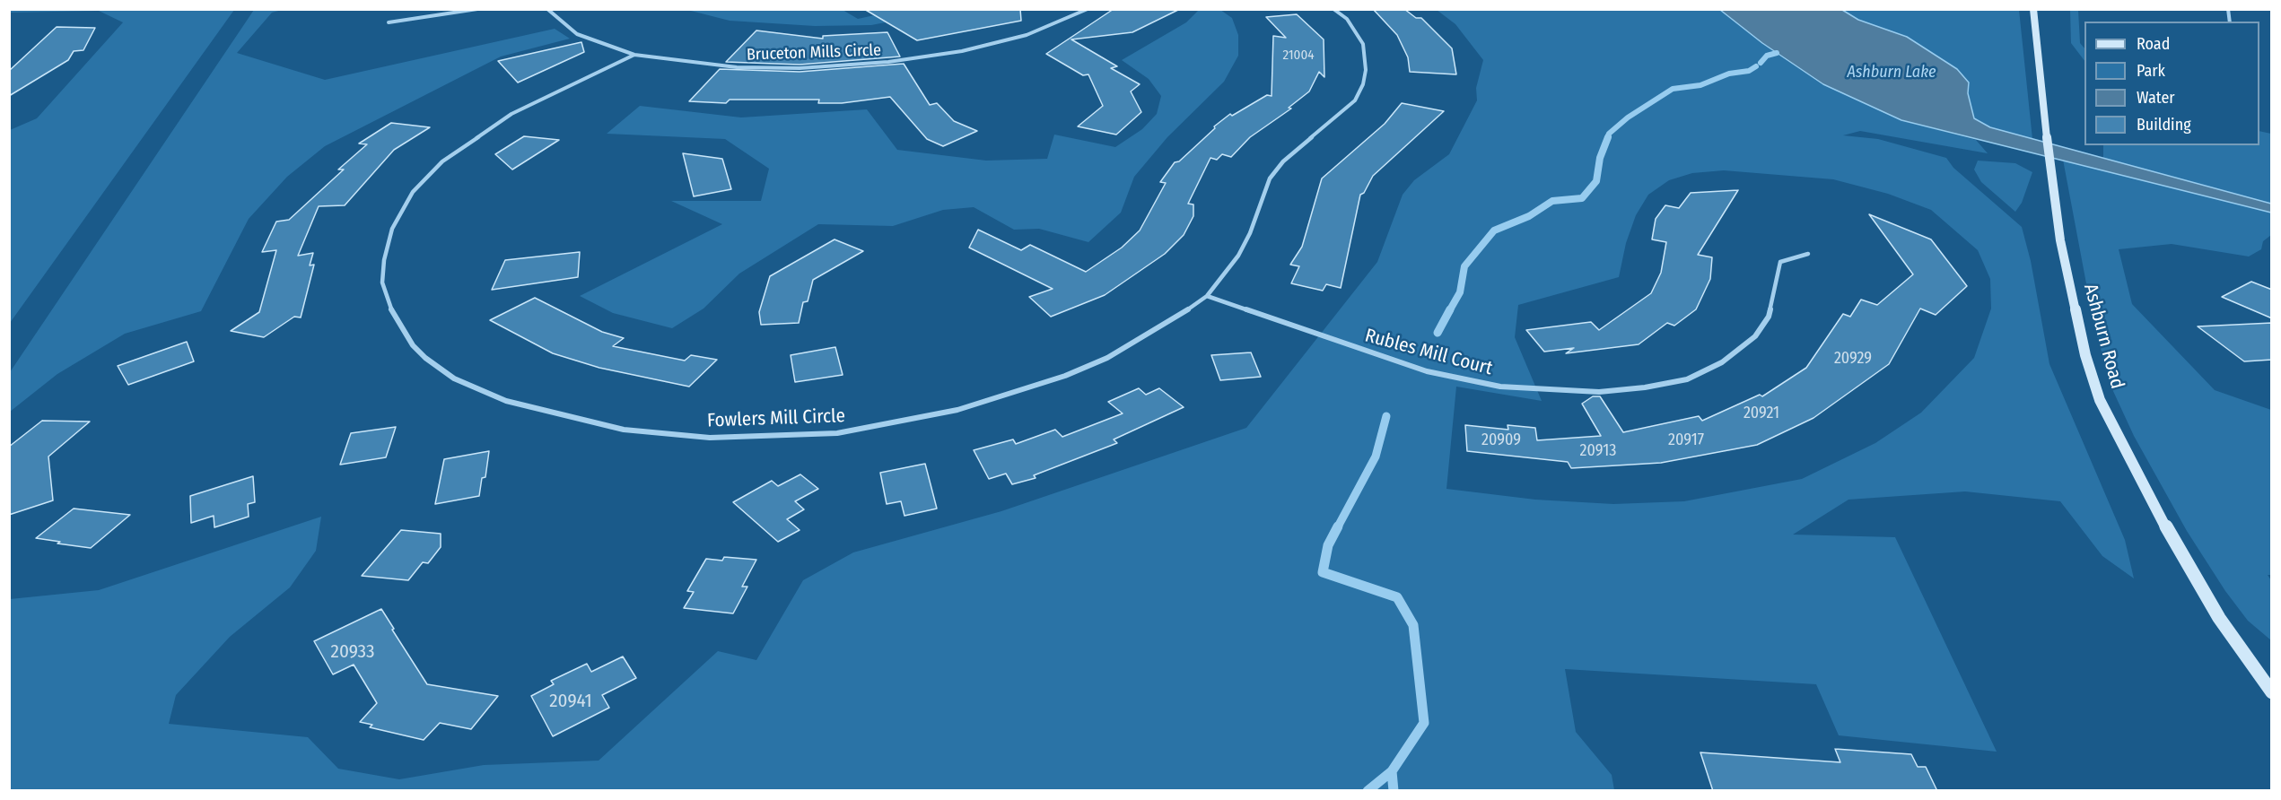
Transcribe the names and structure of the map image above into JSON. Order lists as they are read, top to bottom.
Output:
{
  "streets": {
    "main road": ["Ashburn Road"],
    "street": ["Bruceton Mills Circle", "Rubles Mill Court", "Fowlers Mill Circle"]
  },
  "crossings": [
    ["Bruceton Mills Circle", "Fowlers Mill Circle"],
    ["Rubles Mill Court", "Fowlers Mill Circle"]
  ],
  "water": ["Ashburn Lake"],
  "house_numbers": [
    "21004",
    "20929",
    "20921",
    "20909",
    "20917",
    "20913",
    "20933",
    "20941"
  ],
  "legend": [
    "Road",
    "Park",
    "Water",
    "Building"
  ]
}
